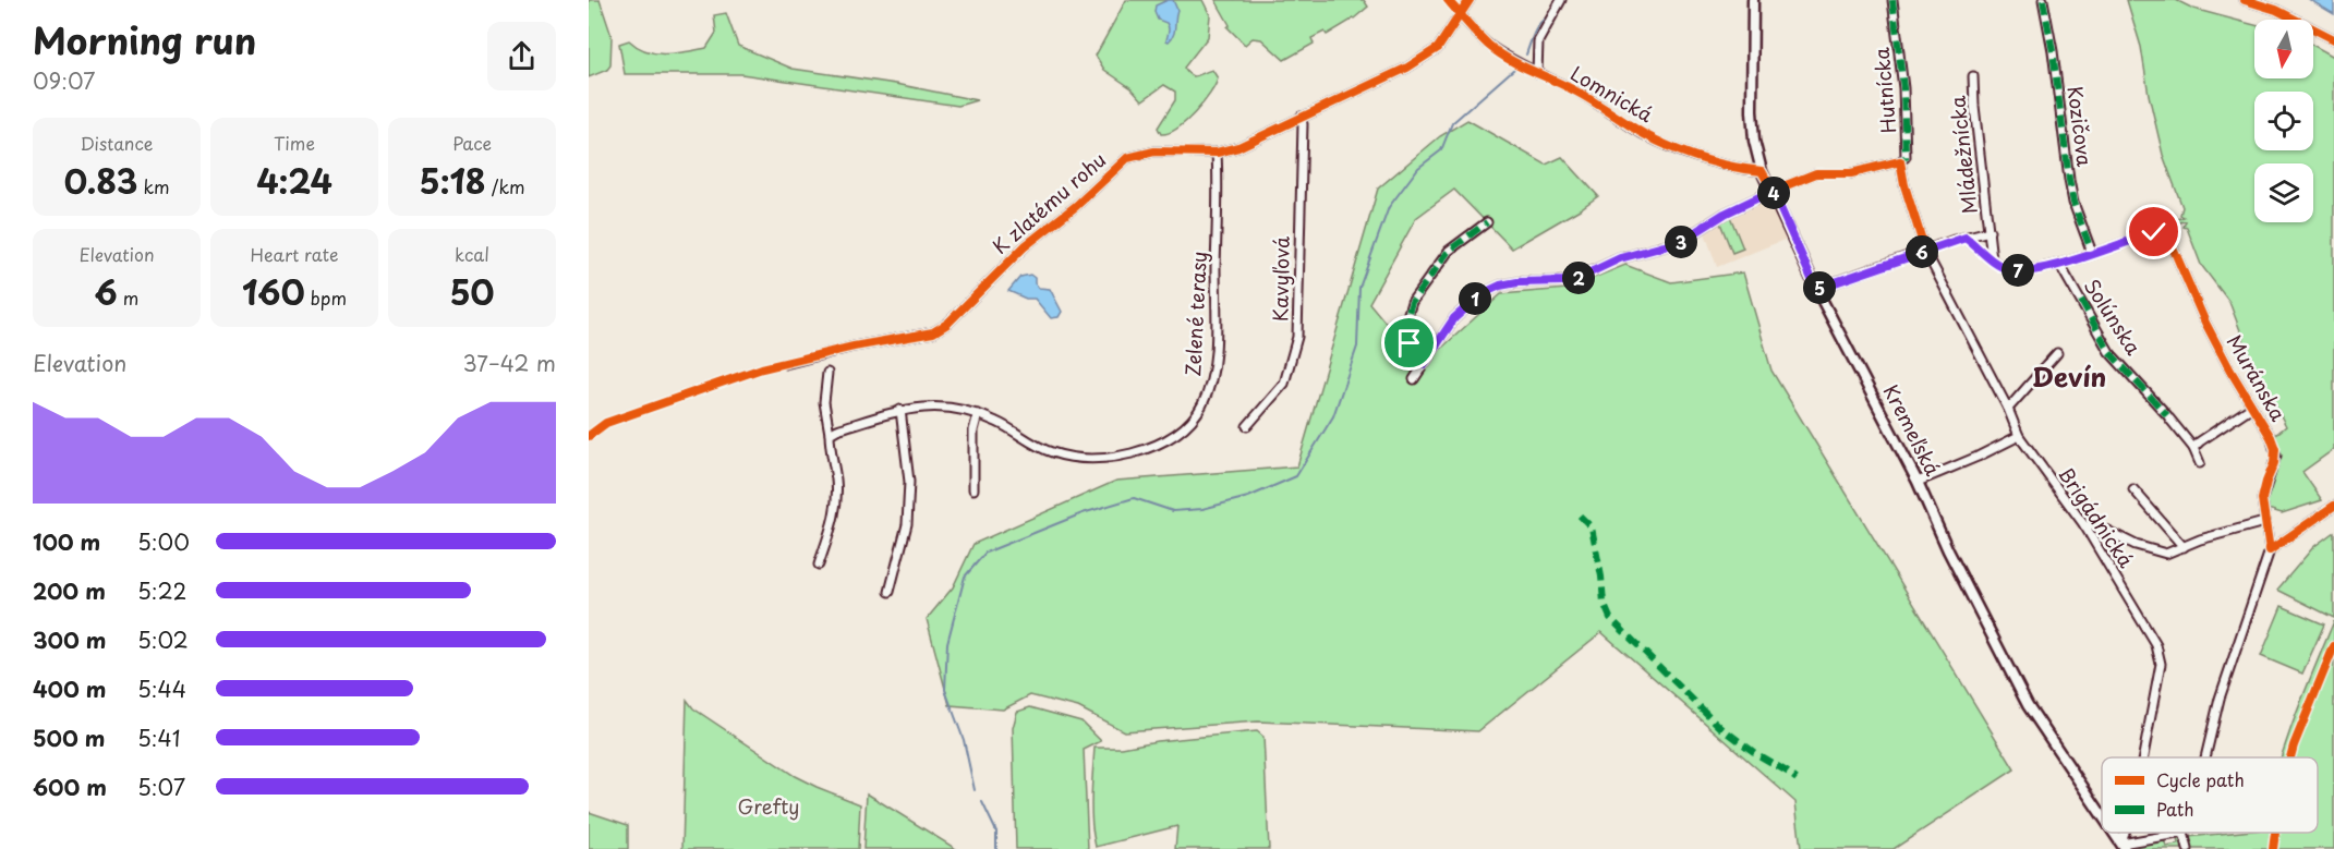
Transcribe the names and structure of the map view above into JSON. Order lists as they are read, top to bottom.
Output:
{
  "streets": {
    "street": [
      "Hutnícka",
      "Lomnická",
      "Kozičova",
      "Mládežnícka",
      "K zlatému rohu",
      "Kavyľová",
      "Zelené terasy",
      "Solúnska",
      "Muránska",
      "Kremeľská",
      "Brigádnická"
    ]
  },
  "crossings": [
    ["Hutnícka", "Mládežnícka"],
    ["Hutnícka", "Brigádnická"],
    ["Lomnická", "K zlatému rohu"],
    ["Lomnická", "Kremeľská"],
    ["Kozičova", "Muránska"],
    ["Mládežnícka", "Kremeľská"],
    ["Mládežnícka", "Brigádnická"],
    ["K zlatému rohu", "Kavyľová"],
    ["K zlatému rohu", "Zelené terasy"]
  ],
  "districts": ["Devín"],
  "parks": ["Grefty"],
  "legend": ["Cycle path", "Path"],
  "north": "bottom",
  "page": {
    "heading": ["Morning run", "09:07"],
    "stats": [
      ["Distance", "0.83 km"],
      ["Time", "4:24"],
      ["Pace", "5:18 /km"],
      ["Elevation", "6 m"],
      ["Heart rate", "160 bpm"],
      ["kcal", "50"]
    ],
    "pins": [
      "4",
      "3",
      "6",
      "7",
      "2",
      "5",
      "1"
    ],
    "chart": ["Elevation", "37–42 m"],
    "list": [
      {
        "name": "100 m",
        "note": "5:00"
      },
      {
        "name": "200 m",
        "note": "5:22"
      },
      {
        "name": "300 m",
        "note": "5:02"
      },
      {
        "name": "400 m",
        "note": "5:44"
      },
      {
        "name": "500 m",
        "note": "5:41"
      },
      {
        "name": "600 m",
        "note": "5:07"
      }
    ]
  }
}
